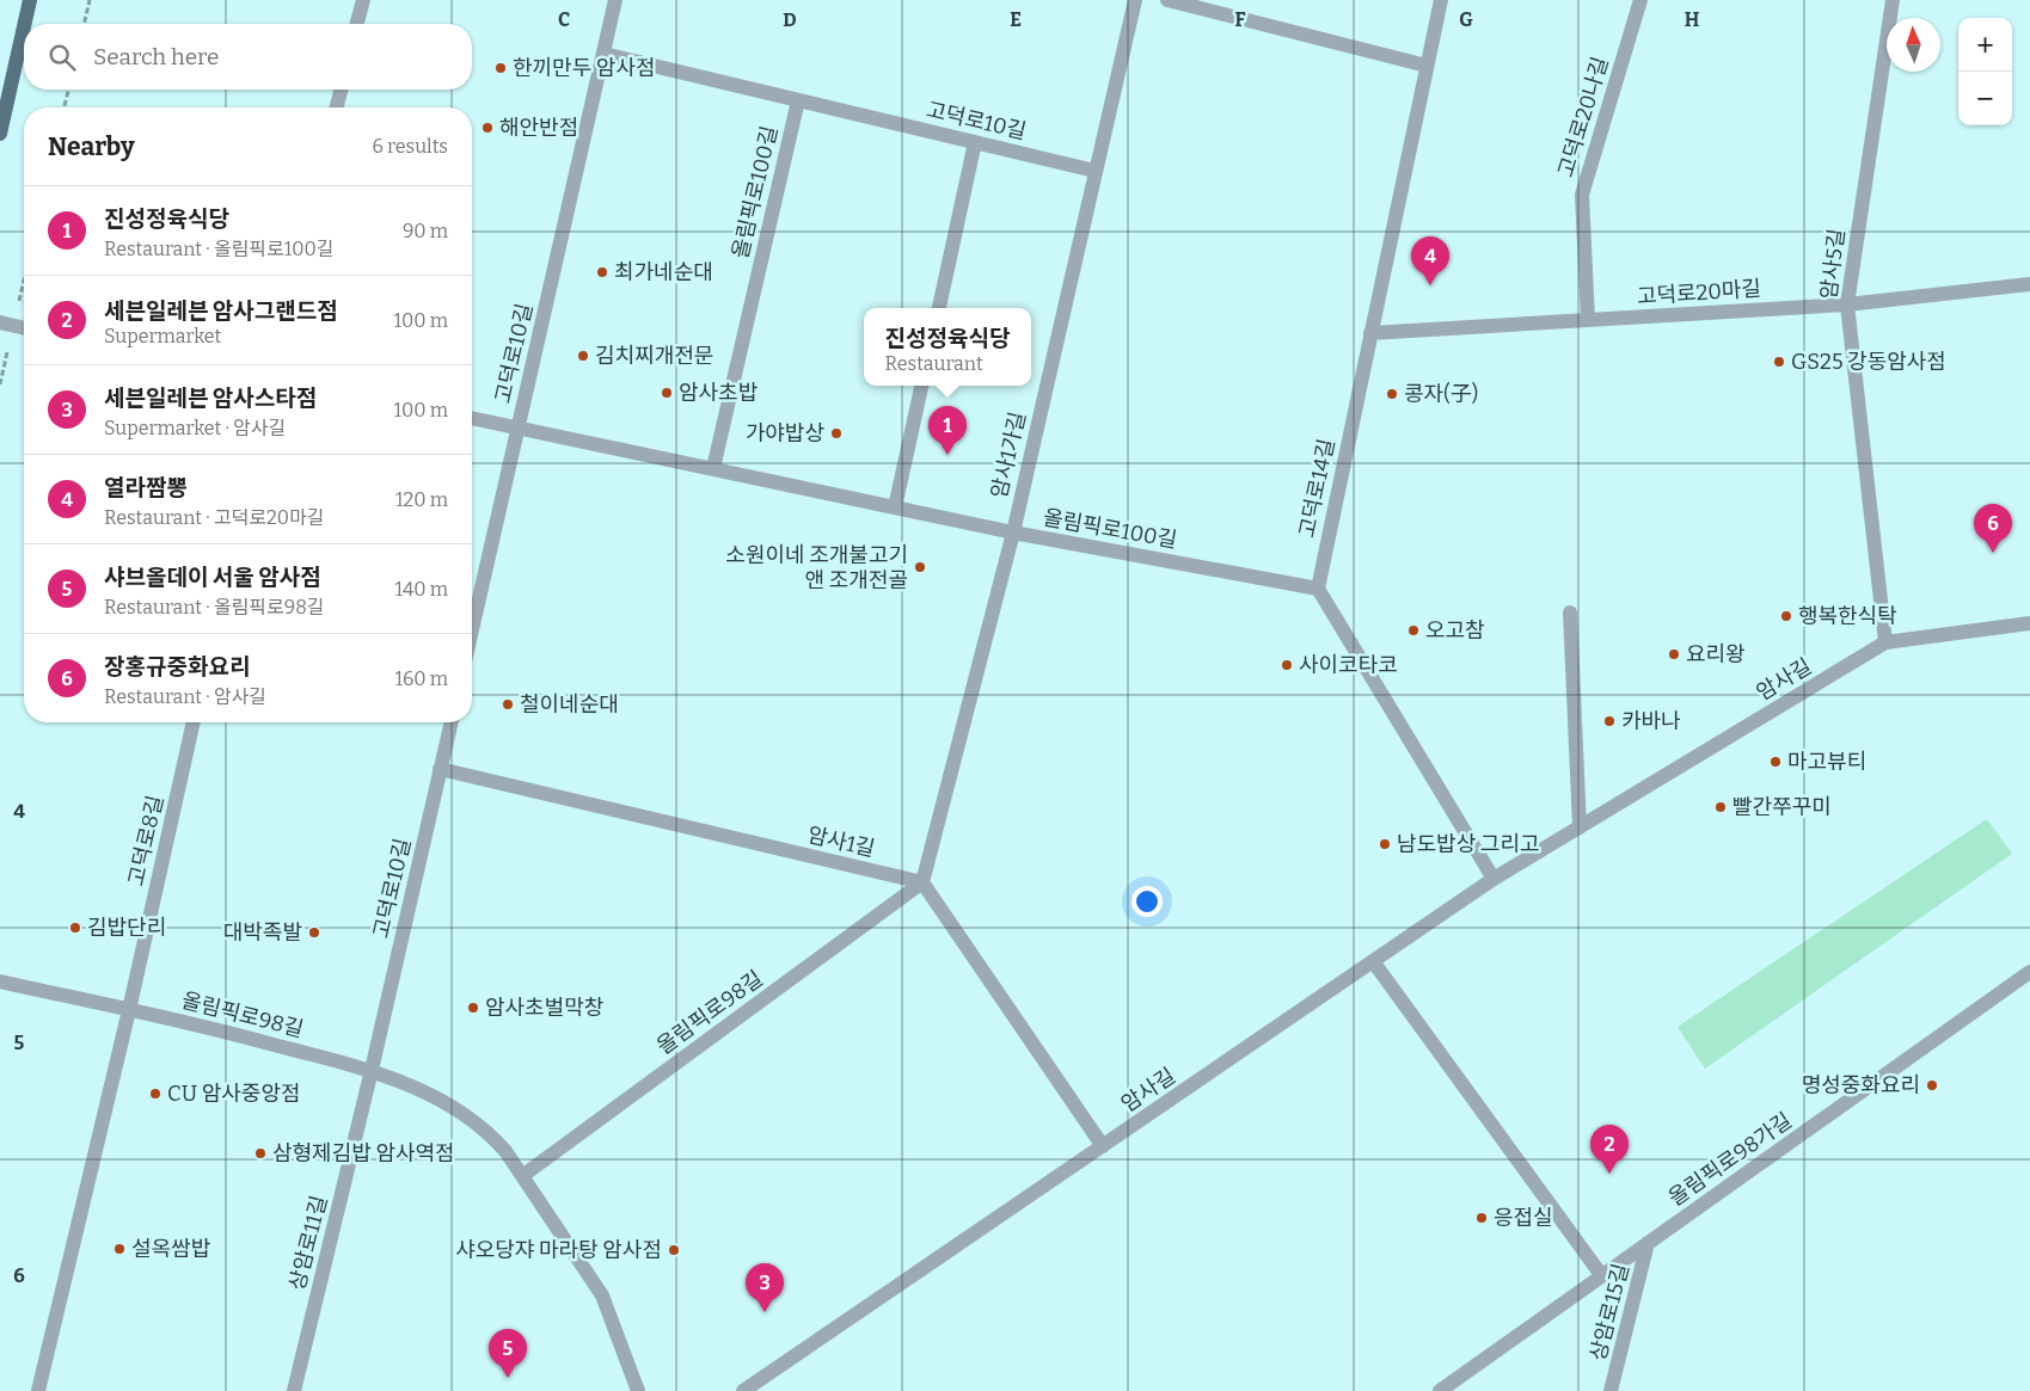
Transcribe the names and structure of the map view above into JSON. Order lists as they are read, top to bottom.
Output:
{
  "streets": {
    "street": [
      "고덕로20나길",
      "고덕로10길",
      "올림픽로100길",
      "암사5길",
      "고덕로20마길",
      "암사1가길",
      "고덕로14길",
      "암사길",
      "고덕로8길",
      "암사1길",
      "올림픽로98길",
      "올림픽로98가길",
      "상암로11길",
      "상암로15길"
    ]
  },
  "crossings": [
    ["고덕로20나길", "고덕로20마길"],
    ["고덕로10길", "올림픽로100길"],
    ["고덕로10길", "암사1가길"],
    ["고덕로10길", "암사1길"],
    ["고덕로10길", "올림픽로98길"],
    ["고덕로10길", "상암로11길"],
    ["올림픽로100길", "암사1가길"],
    ["올림픽로100길", "고덕로14길"],
    ["암사5길", "고덕로20마길"],
    ["암사5길", "암사길"],
    ["고덕로20마길", "고덕로14길"],
    ["암사1가길", "암사1길"],
    ["암사1가길", "올림픽로98길"],
    ["고덕로8길", "올림픽로98길"],
    ["암사1길", "올림픽로98길"],
    ["올림픽로98길", "상암로11길"],
    ["올림픽로98가길", "상암로15길"]
  ],
  "places": [
    "한끼만두 암사점",
    "해안반점",
    "최가네순대",
    "김치찌개전문",
    "GS25 강동암사점",
    "암사초밥",
    "콩자(子)",
    "가야밥상",
    "소원이네 조개불고기 앤 조개전골",
    "행복한식탁",
    "오고참",
    "요리왕",
    "사이코타코",
    "철이네순대",
    "카바나",
    "마고뷰티",
    "빨간쭈꾸미",
    "남도밥상 그리고",
    "김밥단리",
    "대박족발",
    "암사초벌막창",
    "명성중화요리",
    "CU 암사중앙점",
    "삼형제김밥 암사역점",
    "응접실",
    "설옥쌈밥",
    "샤오당쟈 마라탕 암사점"
  ],
  "north": "top",
  "page": {
    "map_buttons": ["+", "−"],
    "search": "Search here",
    "heading": ["Nearby", "6 results"],
    "list": [
      {
        "mark": "1",
        "name": "진성정육식당",
        "note": "Restaurant · 올림픽로100길",
        "value": "90 m"
      },
      {
        "mark": "2",
        "name": "세븐일레븐 암사그랜드점",
        "note": "Supermarket",
        "value": "100 m"
      },
      {
        "mark": "3",
        "name": "세븐일레븐 암사스타점",
        "note": "Supermarket · 암사길",
        "value": "100 m"
      },
      {
        "mark": "4",
        "name": "열라짬뽕",
        "note": "Restaurant · 고덕로20마길",
        "value": "120 m"
      },
      {
        "mark": "5",
        "name": "샤브올데이 서울 암사점",
        "note": "Restaurant · 올림픽로98길",
        "value": "140 m"
      },
      {
        "mark": "6",
        "name": "장홍규중화요리",
        "note": "Restaurant · 암사길",
        "value": "160 m"
      }
    ],
    "pins": [
      "4",
      "1",
      "6",
      "2",
      "3",
      "5"
    ],
    "popup": ["진성정육식당", "Restaurant"]
  },
  "grid": {
    "columns": [
      "C",
      "D",
      "E",
      "F",
      "G",
      "H"
    ],
    "rows": ["4", "5", "6"]
  }
}
